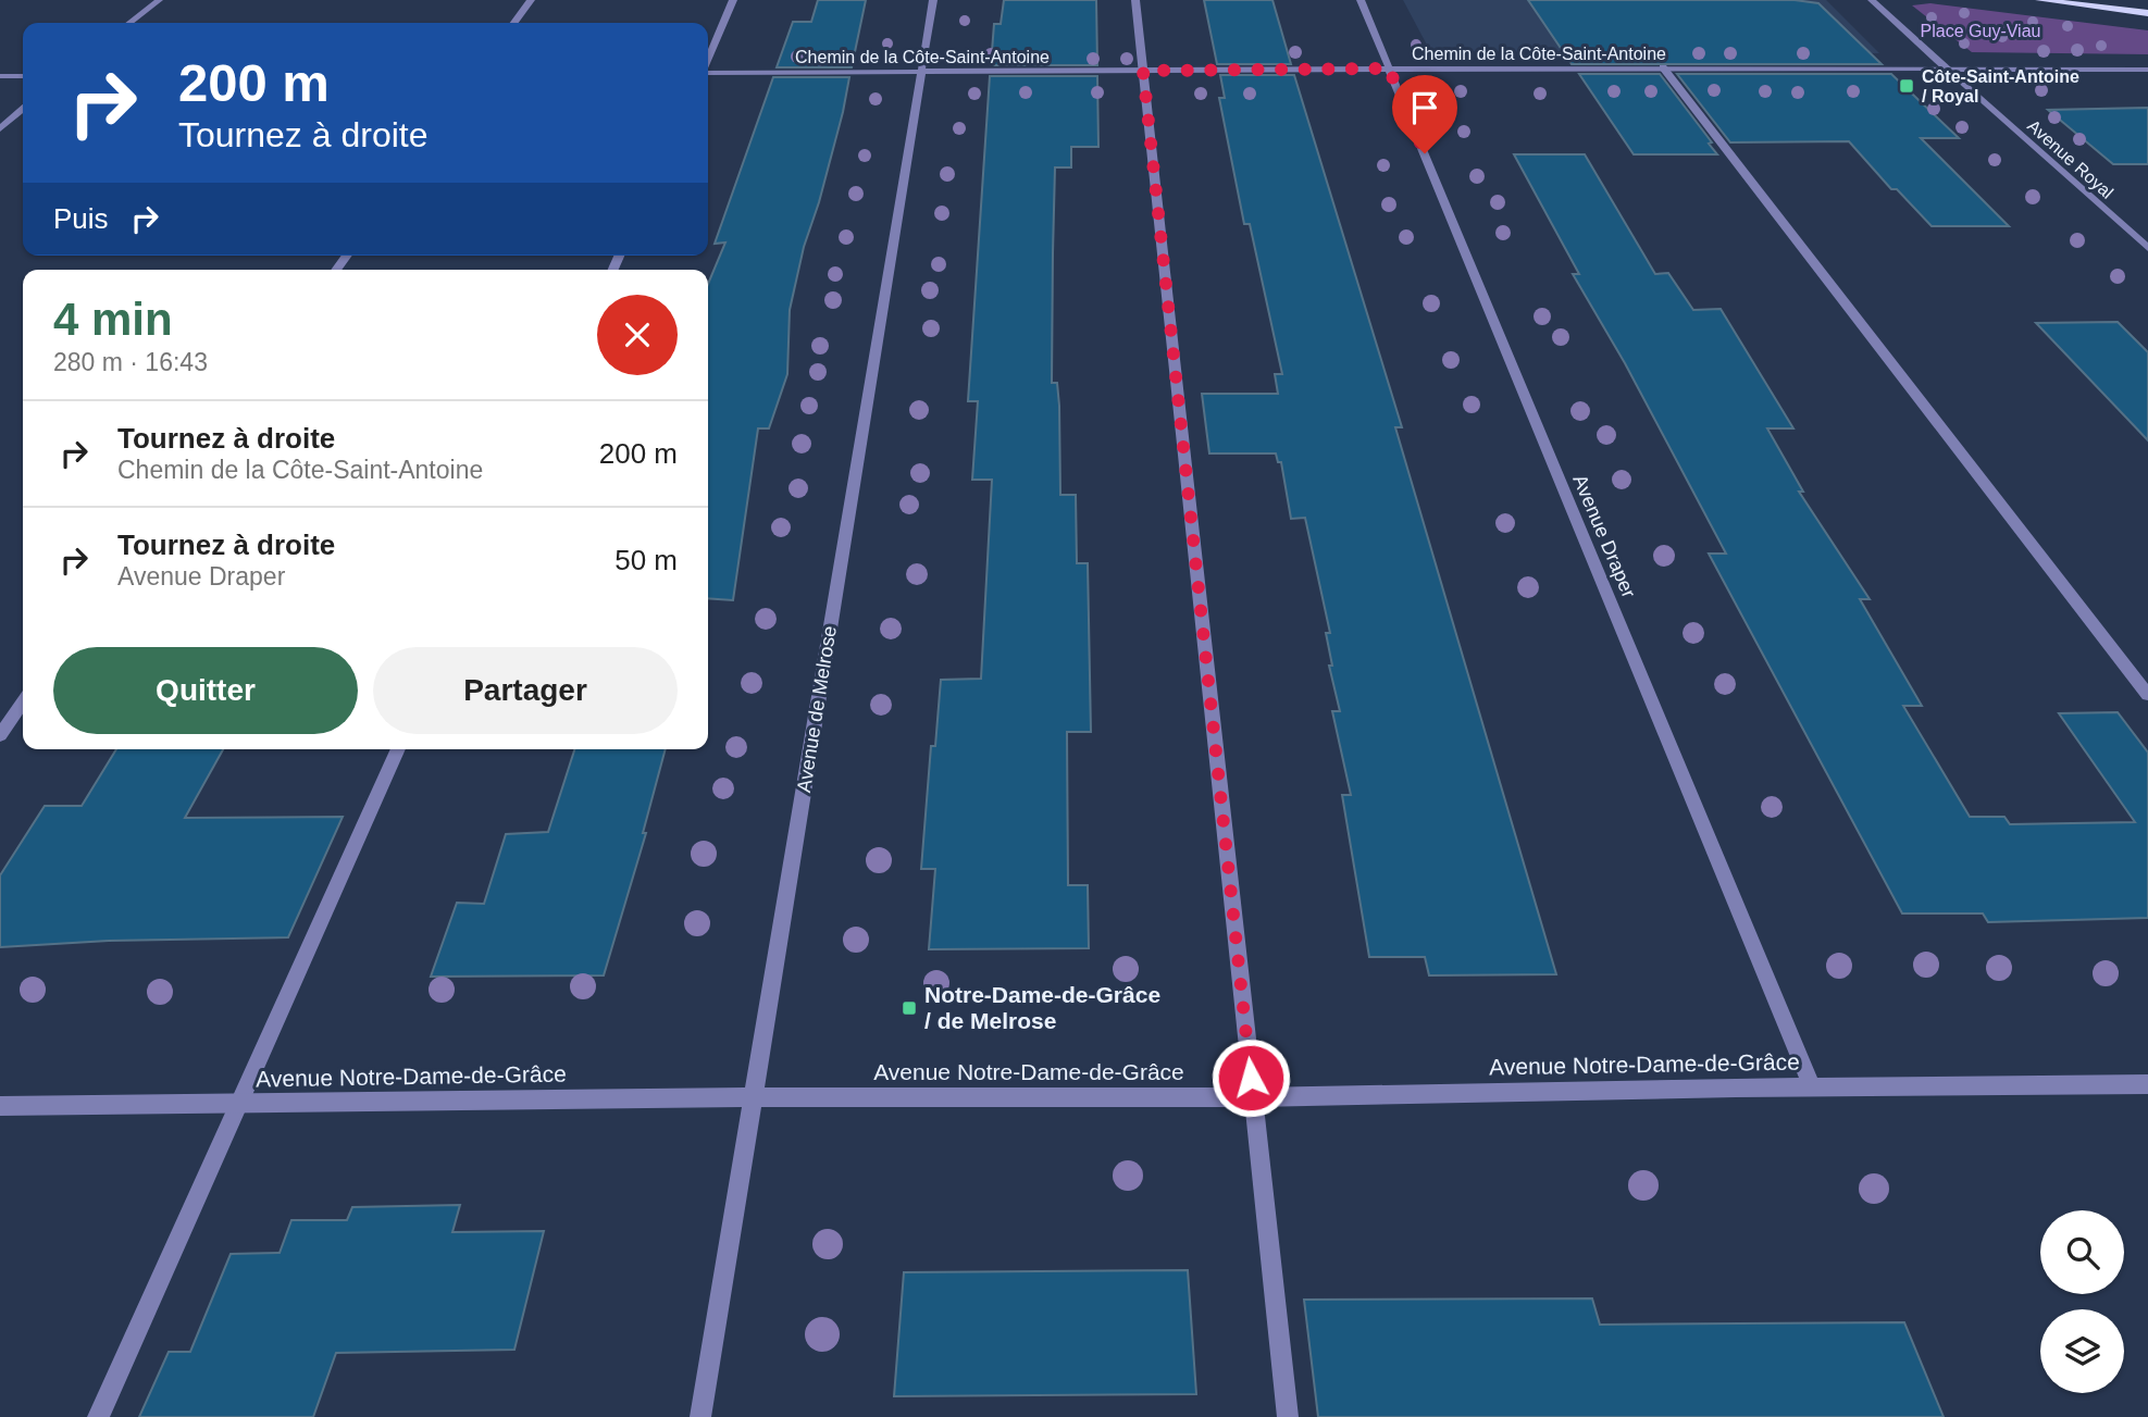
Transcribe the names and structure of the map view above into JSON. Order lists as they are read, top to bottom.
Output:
{
  "streets": {
    "street": [
      "Chemin de la Côte-Saint-Antoine",
      "Avenue Royal",
      "Avenue Draper",
      "Avenue de Melrose",
      "Avenue Notre-Dame-de-Grâce"
    ]
  },
  "crossings": [
    ["Chemin de la Côte-Saint-Antoine", "Avenue Royal"],
    ["Chemin de la Côte-Saint-Antoine", "Avenue Draper"],
    ["Chemin de la Côte-Saint-Antoine", "Avenue de Melrose"],
    ["Avenue Draper", "Avenue Notre-Dame-de-Grâce"],
    ["Avenue de Melrose", "Avenue Notre-Dame-de-Grâce"]
  ],
  "parks": ["Place Guy-Viau"],
  "places": {
    "transit": ["Côte-Saint-Antoine / Royal", "Notre-Dame-de-Grâce / de Melrose"]
  },
  "page": {
    "turn": ["200 m", "Tournez à droite"],
    "then": "Puis",
    "heading": ["4 min", "280 m · 16:43"],
    "list": [
      {
        "name": "Tournez à droite",
        "note": "Chemin de la Côte-Saint-Antoine",
        "value": "200 m"
      },
      {
        "name": "Tournez à droite",
        "note": "Avenue Draper",
        "value": "50 m"
      }
    ],
    "buttons": ["Quitter", "Partager"]
  }
}
